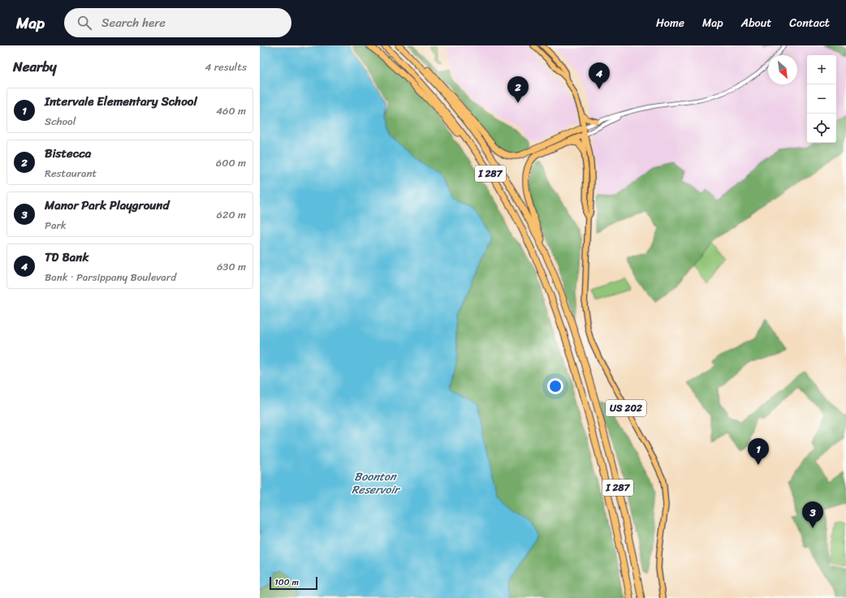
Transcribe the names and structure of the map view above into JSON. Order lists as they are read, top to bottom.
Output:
{
  "streets": {
    "highway": ["I 287"],
    "main road": ["US 202"]
  },
  "water": ["Boonton Reservoir"],
  "scale_bar": "100 m",
  "north": "bottom right",
  "page": {
    "header": "Map",
    "search": "Search here",
    "nav": [
      "Home",
      "Map",
      "About",
      "Contact"
    ],
    "heading": ["Nearby", "4 results"],
    "map_buttons": ["+", "−"],
    "pins": [
      "4",
      "2",
      "1",
      "3"
    ],
    "list": [
      {
        "mark": "1",
        "name": "Intervale Elementary School",
        "note": "School",
        "value": "460 m"
      },
      {
        "mark": "2",
        "name": "Bistecca",
        "note": "Restaurant",
        "value": "600 m"
      },
      {
        "mark": "3",
        "name": "Manor Park Playground",
        "note": "Park",
        "value": "620 m"
      },
      {
        "mark": "4",
        "name": "TD Bank",
        "note": "Bank · Parsippany Boulevard",
        "value": "630 m"
      }
    ],
    "scale": "100 m"
  }
}
